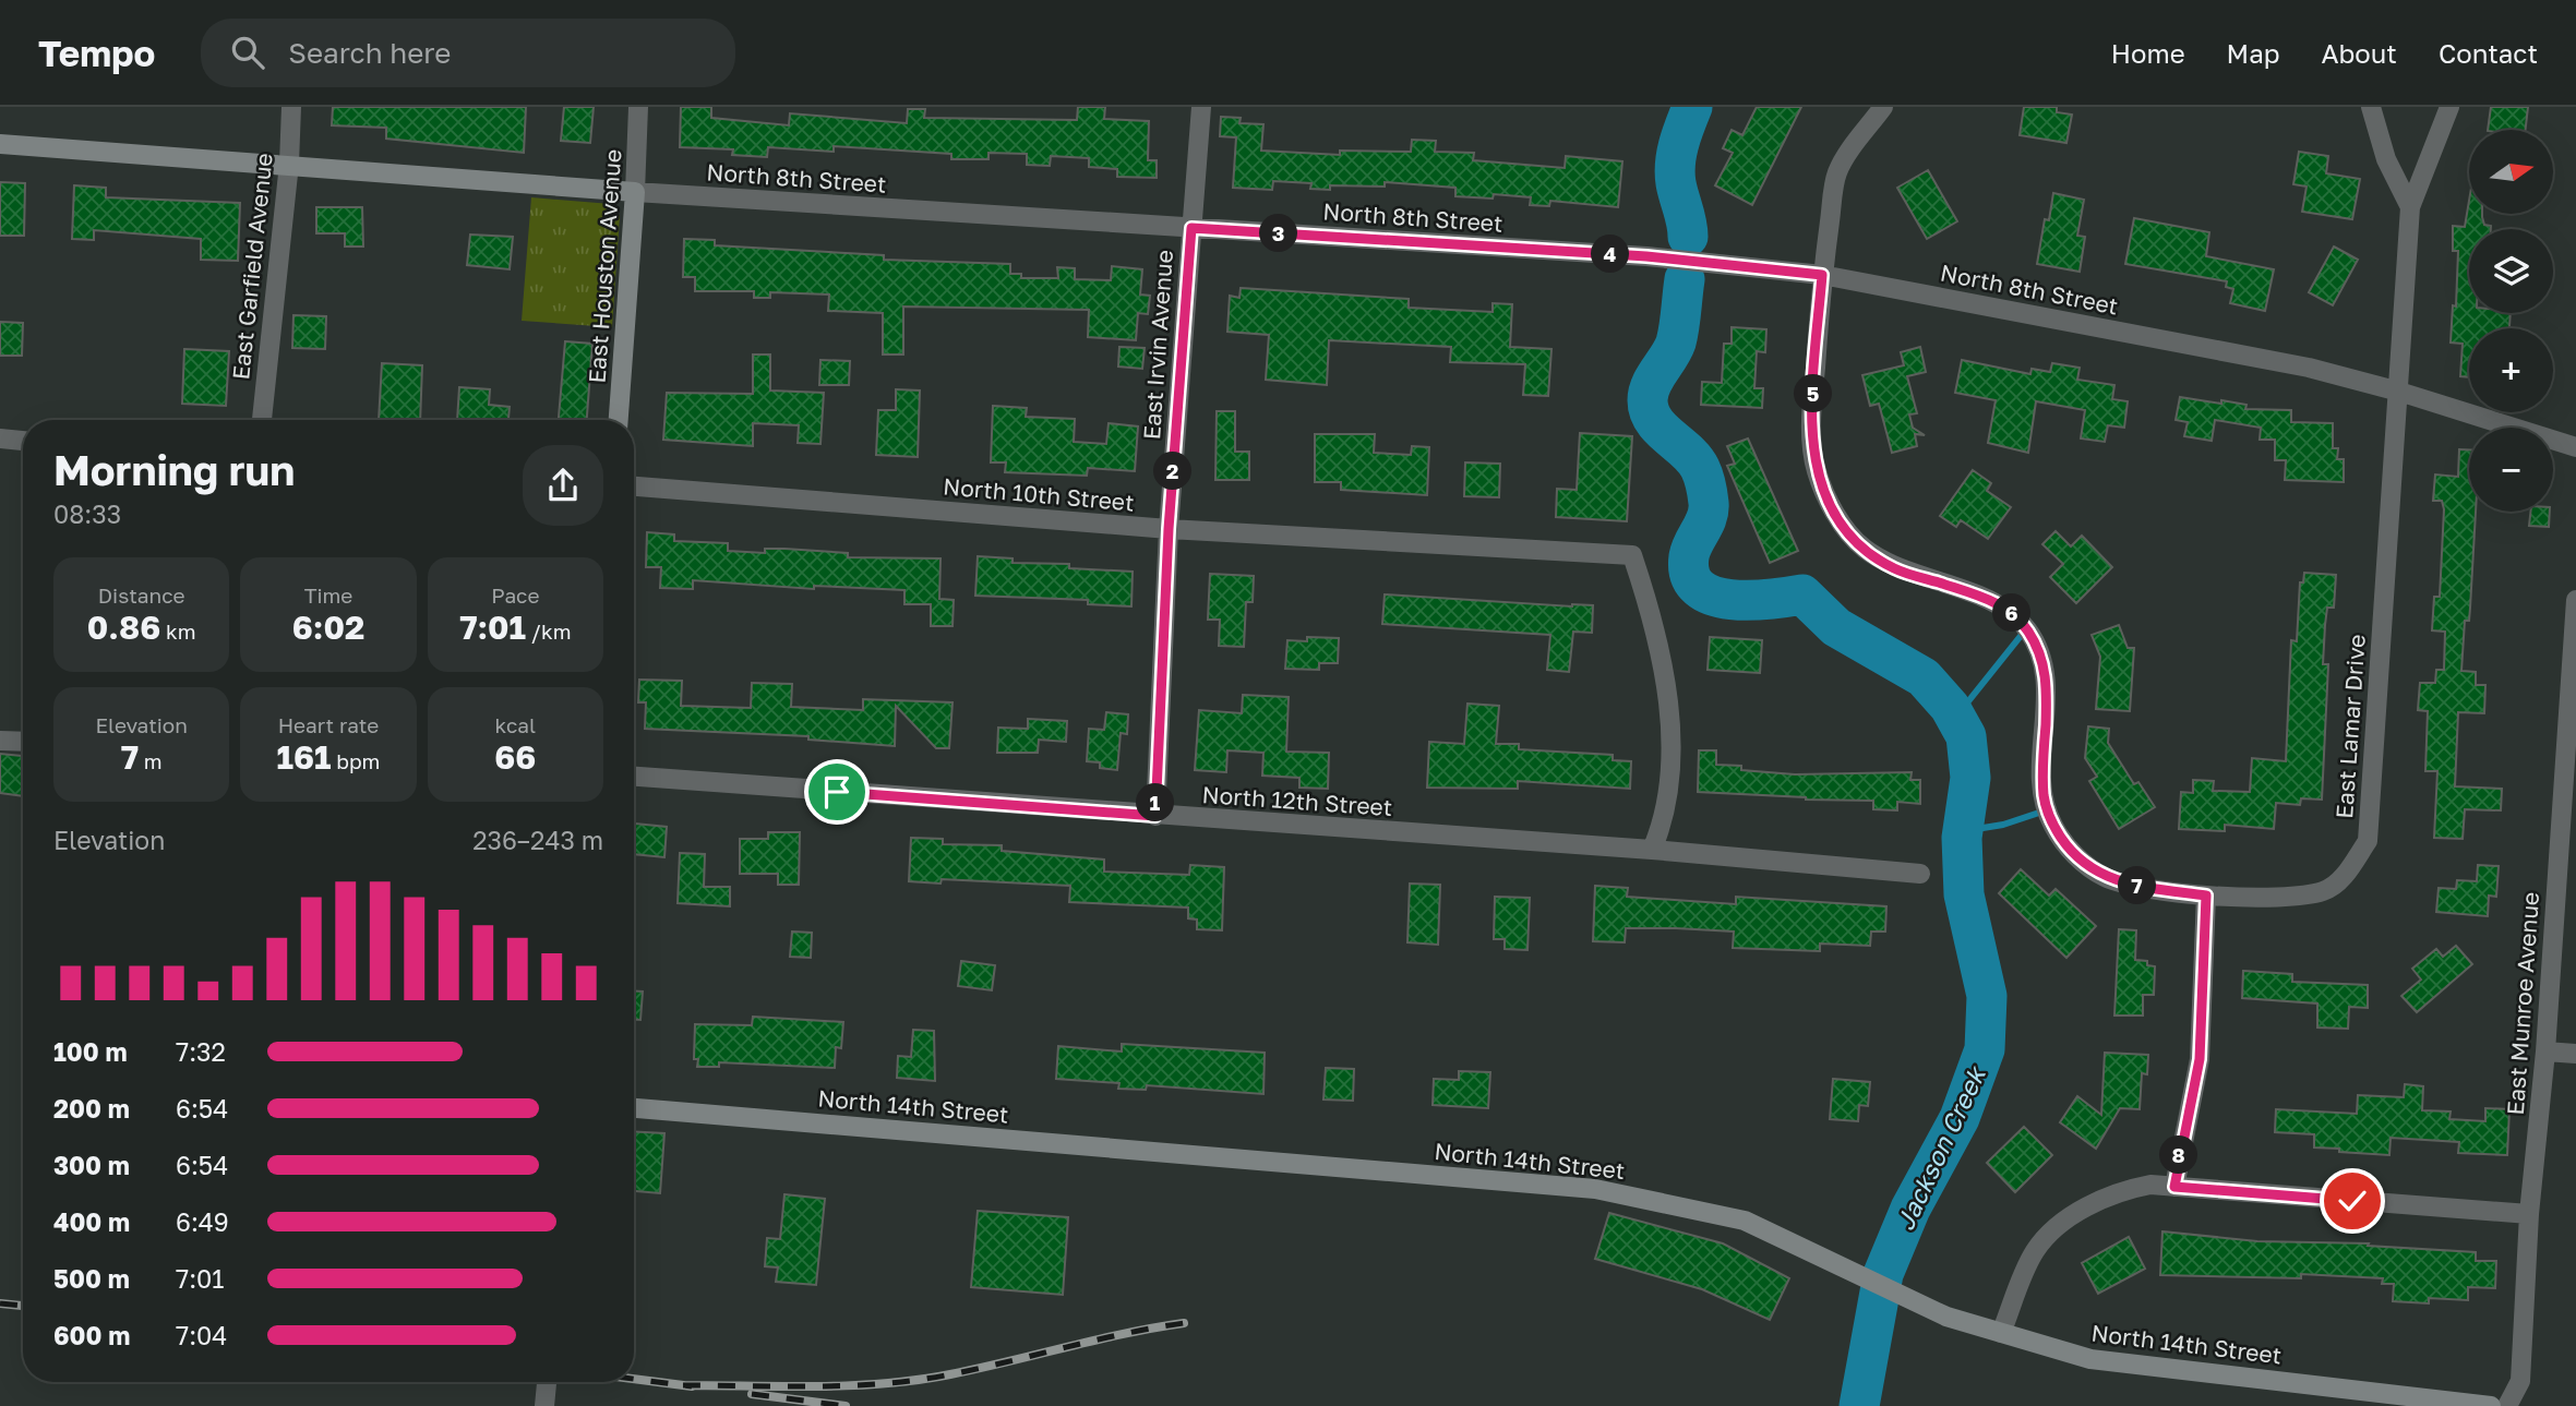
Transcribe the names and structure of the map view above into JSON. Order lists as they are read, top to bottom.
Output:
{
  "streets": {
    "street": [
      "North 8th Street",
      "East Garfield Avenue",
      "East Houston Avenue",
      "East Irvin Avenue",
      "North 10th Street",
      "East Lamar Drive",
      "North 12th Street",
      "East Munroe Avenue",
      "North 14th Street"
    ]
  },
  "crossings": [
    ["North 8th Street", "East Garfield Avenue"],
    ["North 8th Street", "East Houston Avenue"],
    ["North 8th Street", "East Irvin Avenue"],
    ["North 8th Street", "East Lamar Drive"],
    ["East Irvin Avenue", "North 10th Street"],
    ["East Irvin Avenue", "North 12th Street"],
    ["North 10th Street", "North 12th Street"]
  ],
  "water": ["Jackson Creek"],
  "north": "right",
  "page": {
    "header": "Tempo",
    "search": "Search here",
    "nav": [
      "Home",
      "Map",
      "About",
      "Contact"
    ],
    "map_buttons": ["+", "−"],
    "pins": [
      "3",
      "4",
      "5",
      "2",
      "6",
      "1",
      "7",
      "8"
    ],
    "heading": ["Morning run", "08:33"],
    "stats": [
      ["Distance", "0.86 km"],
      ["Time", "6:02"],
      ["Pace", "7:01 /km"],
      ["Elevation", "7 m"],
      ["Heart rate", "161 bpm"],
      ["kcal", "66"]
    ],
    "chart": ["Elevation", "236–243 m"],
    "list": [
      {
        "name": "100 m",
        "note": "7:32"
      },
      {
        "name": "200 m",
        "note": "6:54"
      },
      {
        "name": "300 m",
        "note": "6:54"
      },
      {
        "name": "400 m",
        "note": "6:49"
      },
      {
        "name": "500 m",
        "note": "7:01"
      },
      {
        "name": "600 m",
        "note": "7:04"
      }
    ]
  }
}
